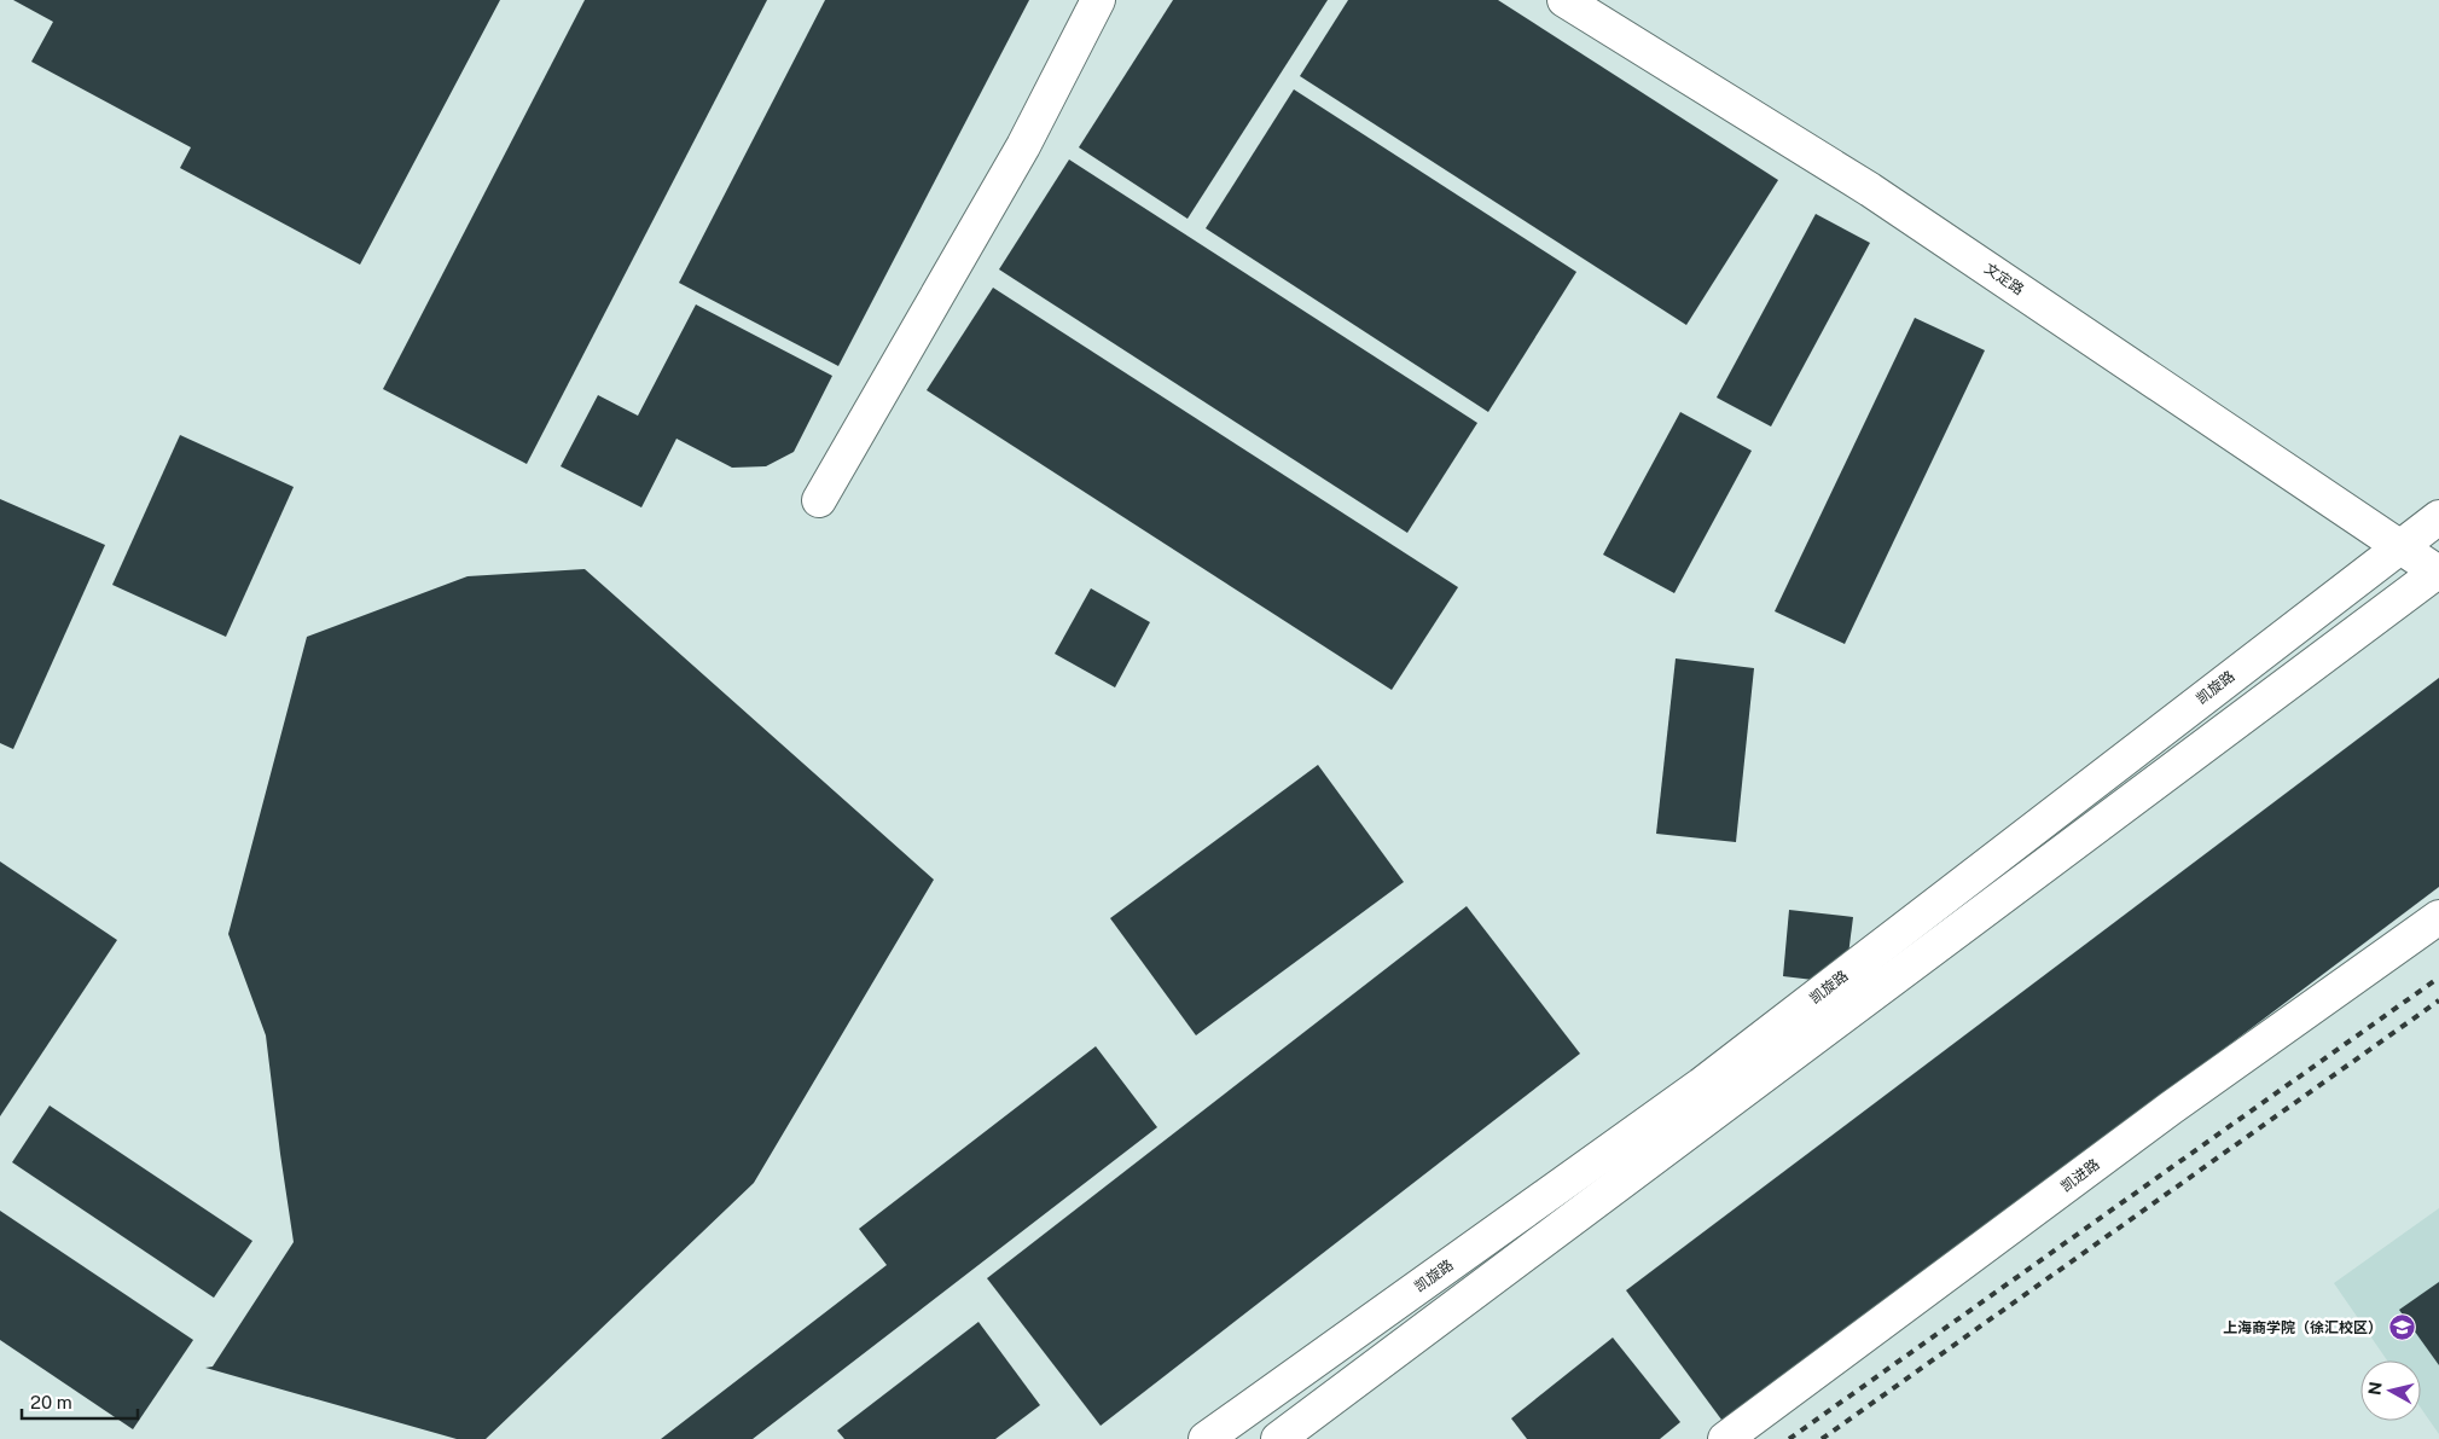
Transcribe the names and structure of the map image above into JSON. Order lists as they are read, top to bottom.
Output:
{
  "streets": {
    "street": ["文定路", "凯旋路", "凯进路"]
  },
  "crossings": [
    ["文定路", "凯旋路"]
  ],
  "places": {
    "school or university": ["上海商学院（徐汇校区）"]
  },
  "scale_bar": "20 m",
  "north": "left"
}
